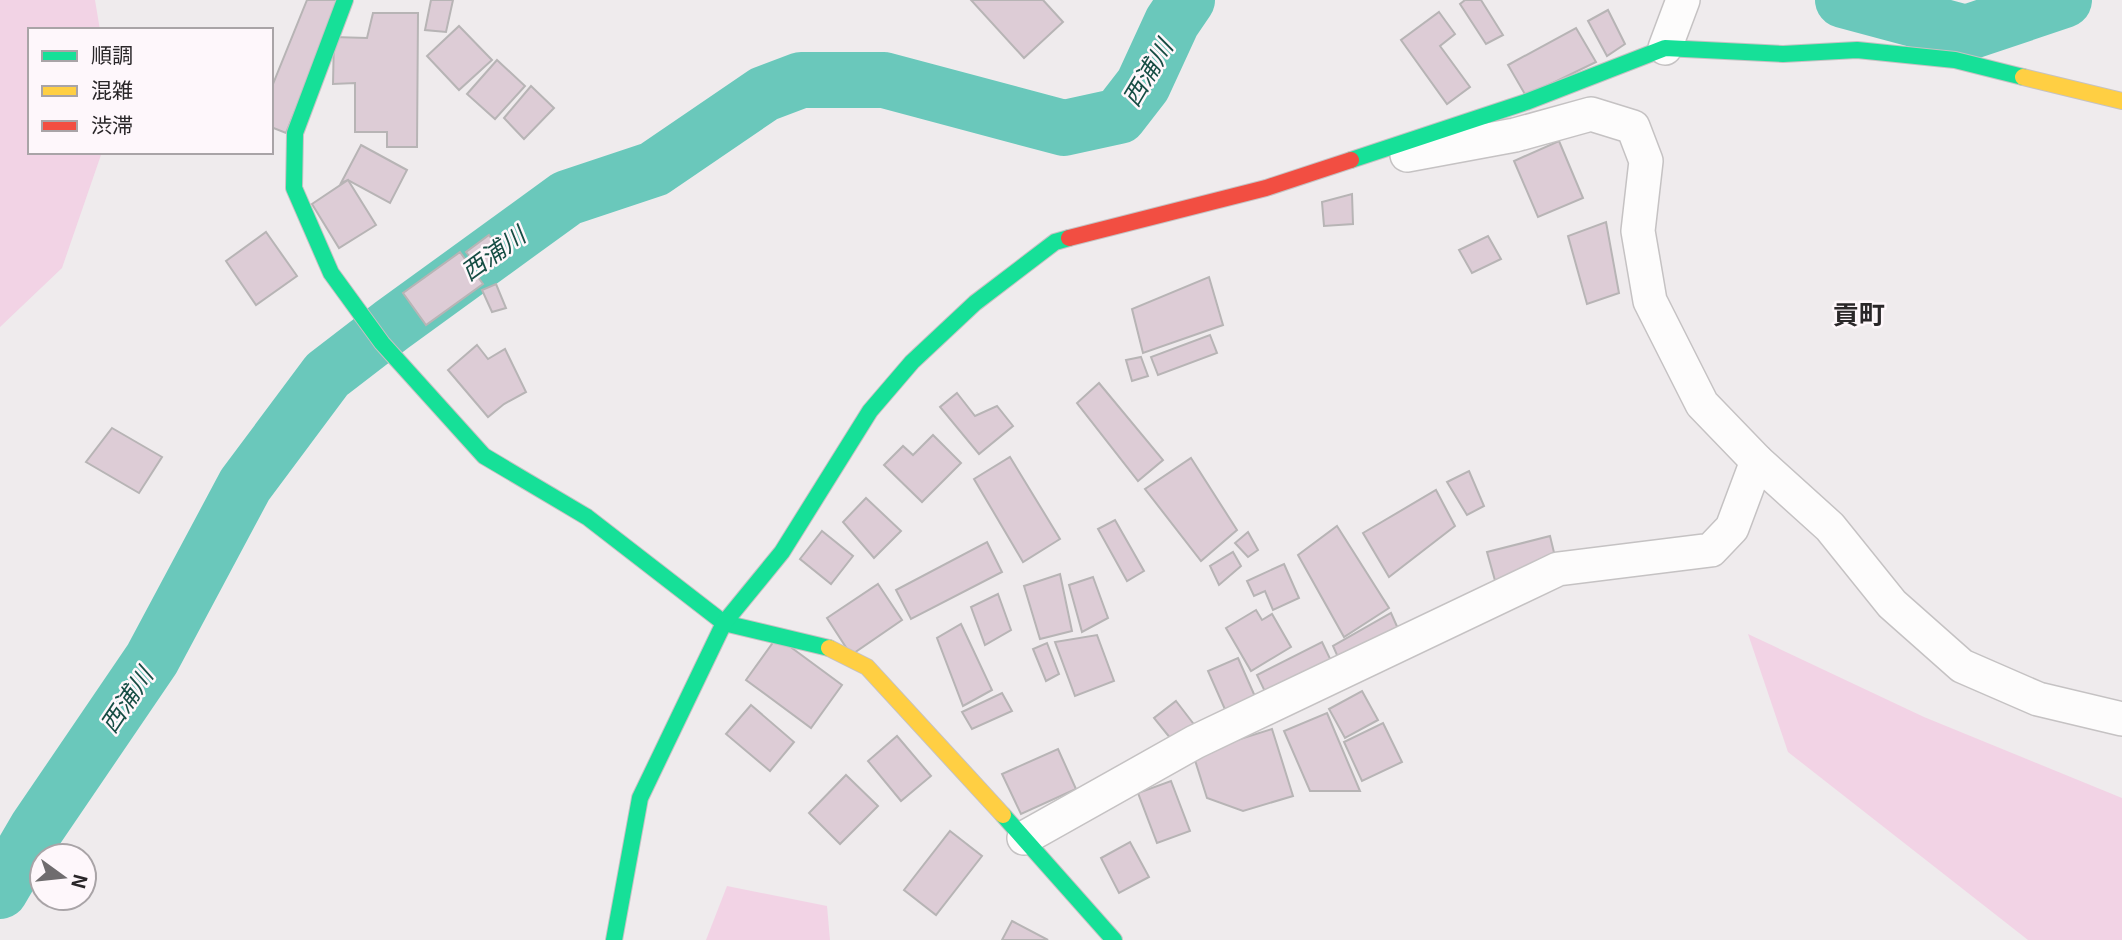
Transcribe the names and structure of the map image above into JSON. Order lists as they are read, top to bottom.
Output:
{
  "districts": ["貢町"],
  "water": ["西浦川"],
  "legend": ["順調", "混雑", "渋滞"],
  "north": "right"
}
